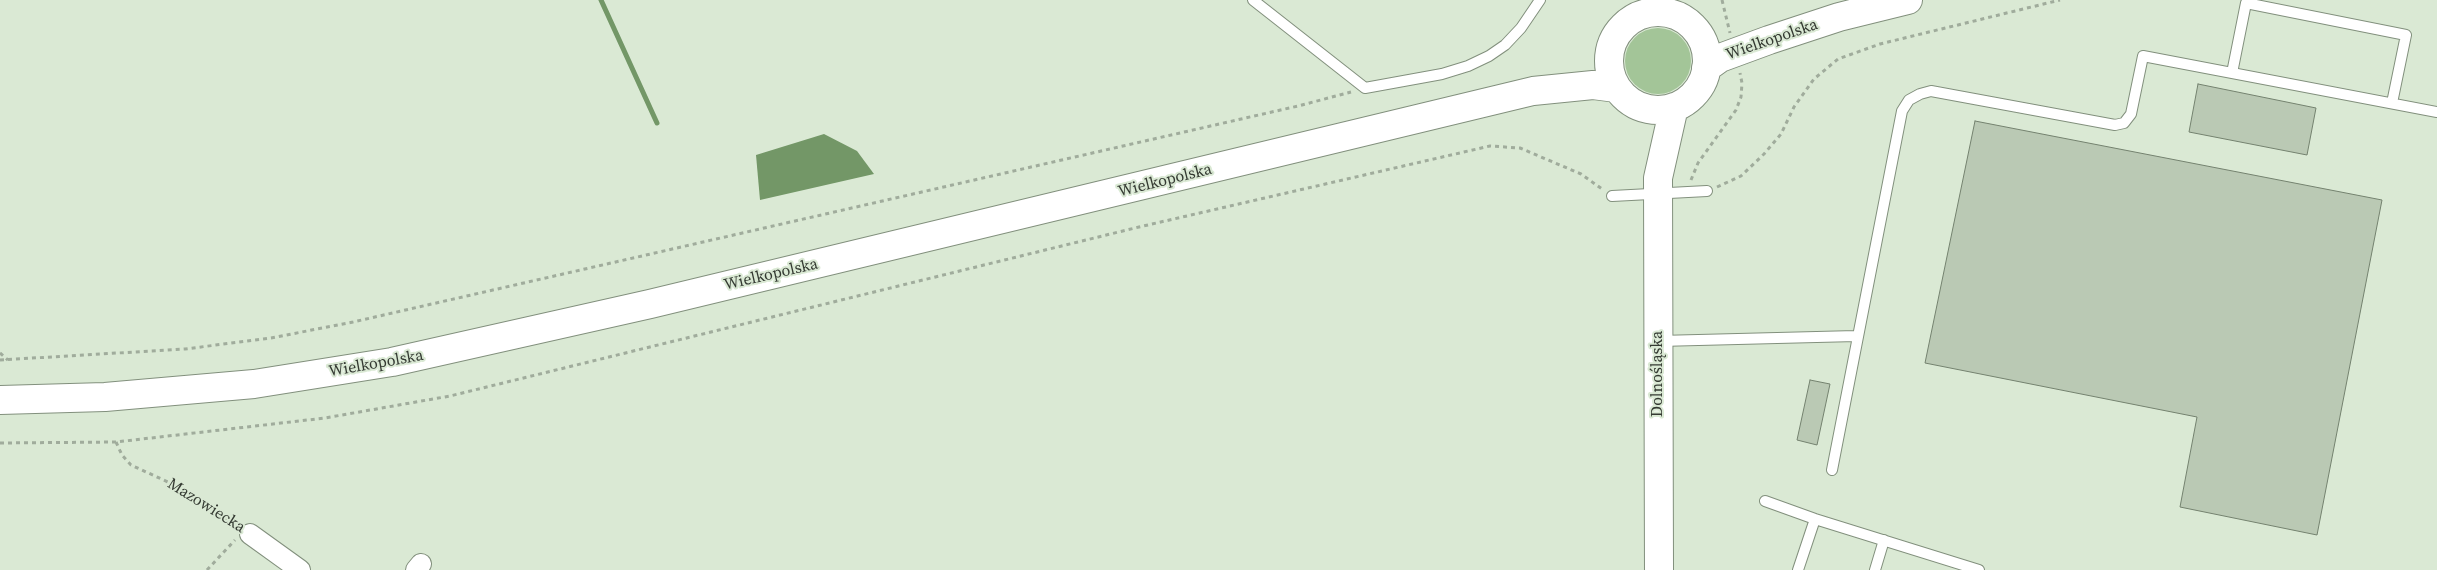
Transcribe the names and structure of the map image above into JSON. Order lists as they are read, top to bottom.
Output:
{
  "streets": {
    "main road": ["Wielkopolska", "Dolnośląska"],
    "street": ["Mazowiecka"]
  },
  "crossings": [
    ["Wielkopolska", "Dolnośląska"]
  ]
}
